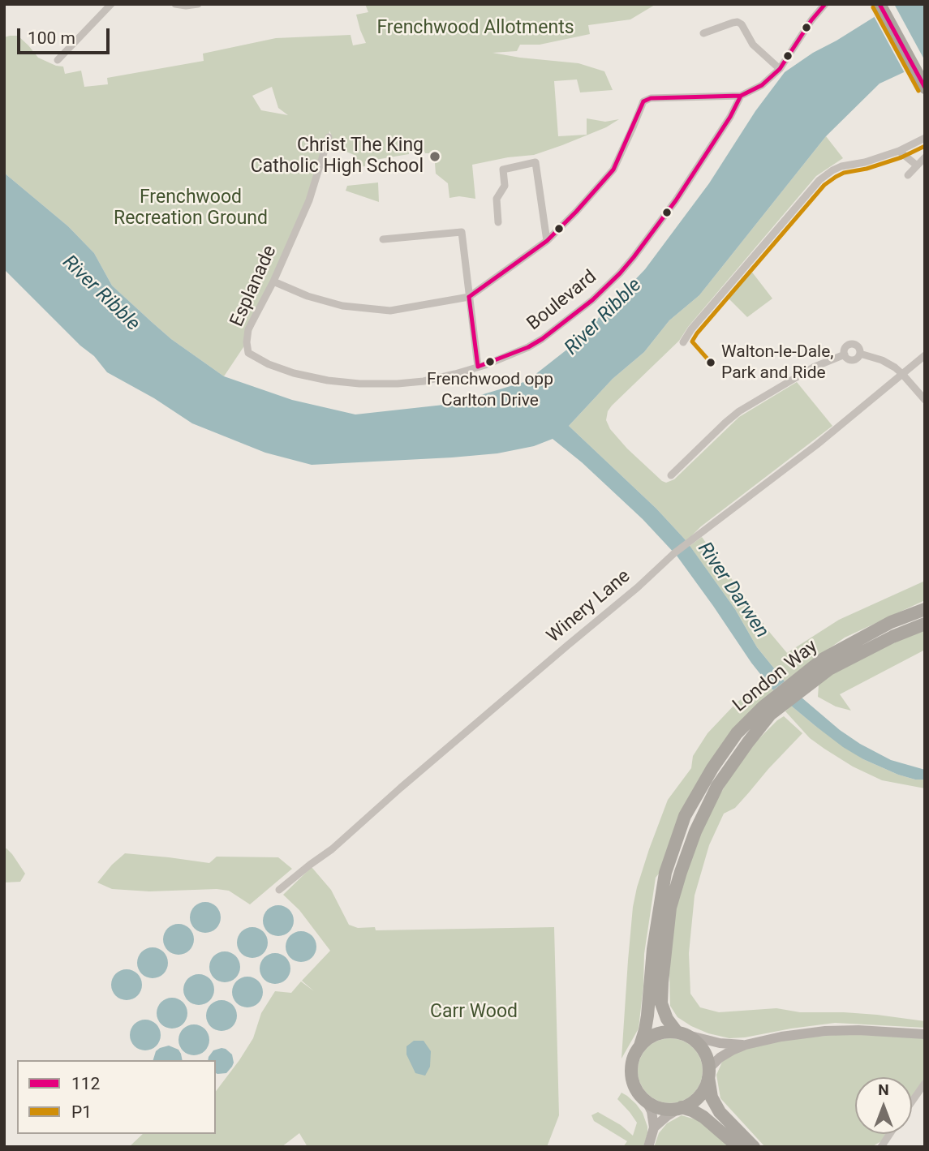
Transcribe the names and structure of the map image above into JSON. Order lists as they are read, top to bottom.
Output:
{
  "streets": {
    "highway": ["London Way"],
    "street": ["Esplanade", "Boulevard", "Winery Lane"]
  },
  "crossings": [
    ["Esplanade", "Boulevard"]
  ],
  "water": ["River Ribble", "River Darwen"],
  "parks": ["Frenchwood Allotments", "Frenchwood Recreation Ground", "Carr Wood"],
  "places": ["Christ The King Catholic High School", "Frenchwood opp Carlton Drive", "Walton-le-Dale, Park and Ride"],
  "lines": ["transit line 112", "transit line P1"],
  "legend": ["112", "P1"],
  "scale_bar": "100 m",
  "north": "top"
}
